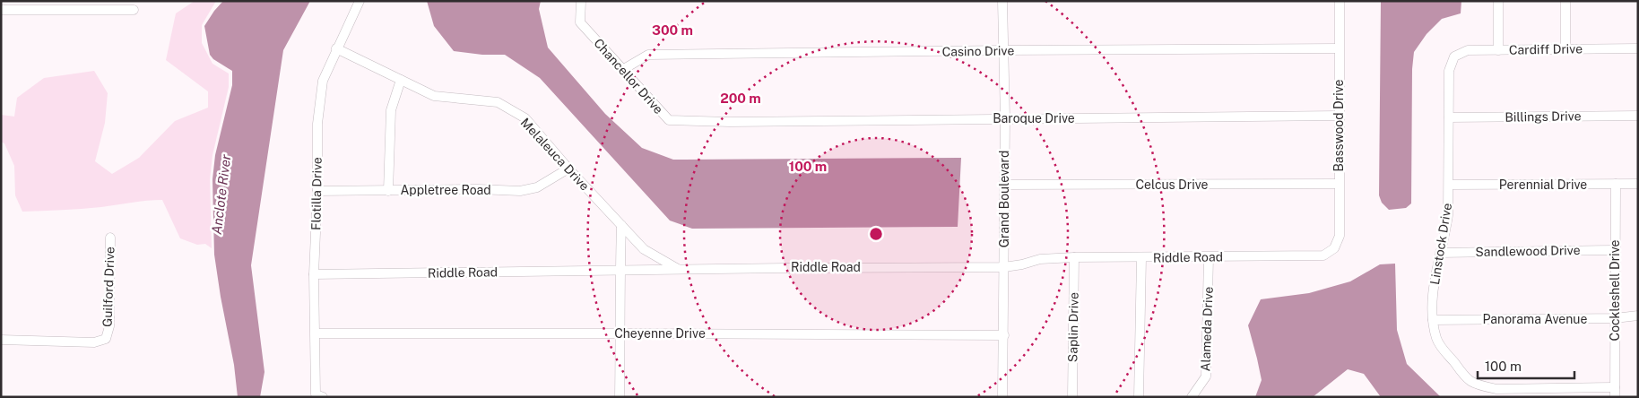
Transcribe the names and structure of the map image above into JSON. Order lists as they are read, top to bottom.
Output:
{
  "streets": {
    "street": [
      "Cardiff Drive",
      "Casino Drive",
      "Chancellor Drive",
      "Billings Drive",
      "Baroque Drive",
      "Basswood Drive",
      "Melaleuca Drive",
      "Celcus Drive",
      "Perennial Drive",
      "Appletree Road",
      "Flotilla Drive",
      "Grand Boulevard",
      "Linstock Drive",
      "Sandlewood Drive",
      "Riddle Road",
      "Guilford Drive",
      "Cockleshell Drive",
      "Panorama Avenue",
      "Saplin Drive",
      "Alameda Drive",
      "Cheyenne Drive"
    ]
  },
  "crossings": [
    ["Cardiff Drive", "Linstock Drive"],
    ["Casino Drive", "Chancellor Drive"],
    ["Casino Drive", "Basswood Drive"],
    ["Casino Drive", "Grand Boulevard"],
    ["Chancellor Drive", "Baroque Drive"],
    ["Billings Drive", "Linstock Drive"],
    ["Baroque Drive", "Basswood Drive"],
    ["Baroque Drive", "Grand Boulevard"],
    ["Basswood Drive", "Celcus Drive"],
    ["Basswood Drive", "Riddle Road"],
    ["Melaleuca Drive", "Appletree Road"],
    ["Melaleuca Drive", "Flotilla Drive"],
    ["Melaleuca Drive", "Riddle Road"],
    ["Celcus Drive", "Grand Boulevard"],
    ["Perennial Drive", "Linstock Drive"],
    ["Perennial Drive", "Cockleshell Drive"],
    ["Appletree Road", "Flotilla Drive"],
    ["Flotilla Drive", "Riddle Road"],
    ["Flotilla Drive", "Cheyenne Drive"],
    ["Grand Boulevard", "Riddle Road"],
    ["Grand Boulevard", "Cheyenne Drive"],
    ["Linstock Drive", "Sandlewood Drive"],
    ["Linstock Drive", "Cockleshell Drive"],
    ["Linstock Drive", "Panorama Avenue"],
    ["Sandlewood Drive", "Cockleshell Drive"],
    ["Riddle Road", "Saplin Drive"],
    ["Riddle Road", "Alameda Drive"],
    ["Cockleshell Drive", "Panorama Avenue"]
  ],
  "water": ["Anclote River"],
  "scale_bar": "100 m",
  "rings": ["300 m", "200 m", "100 m"]
}
